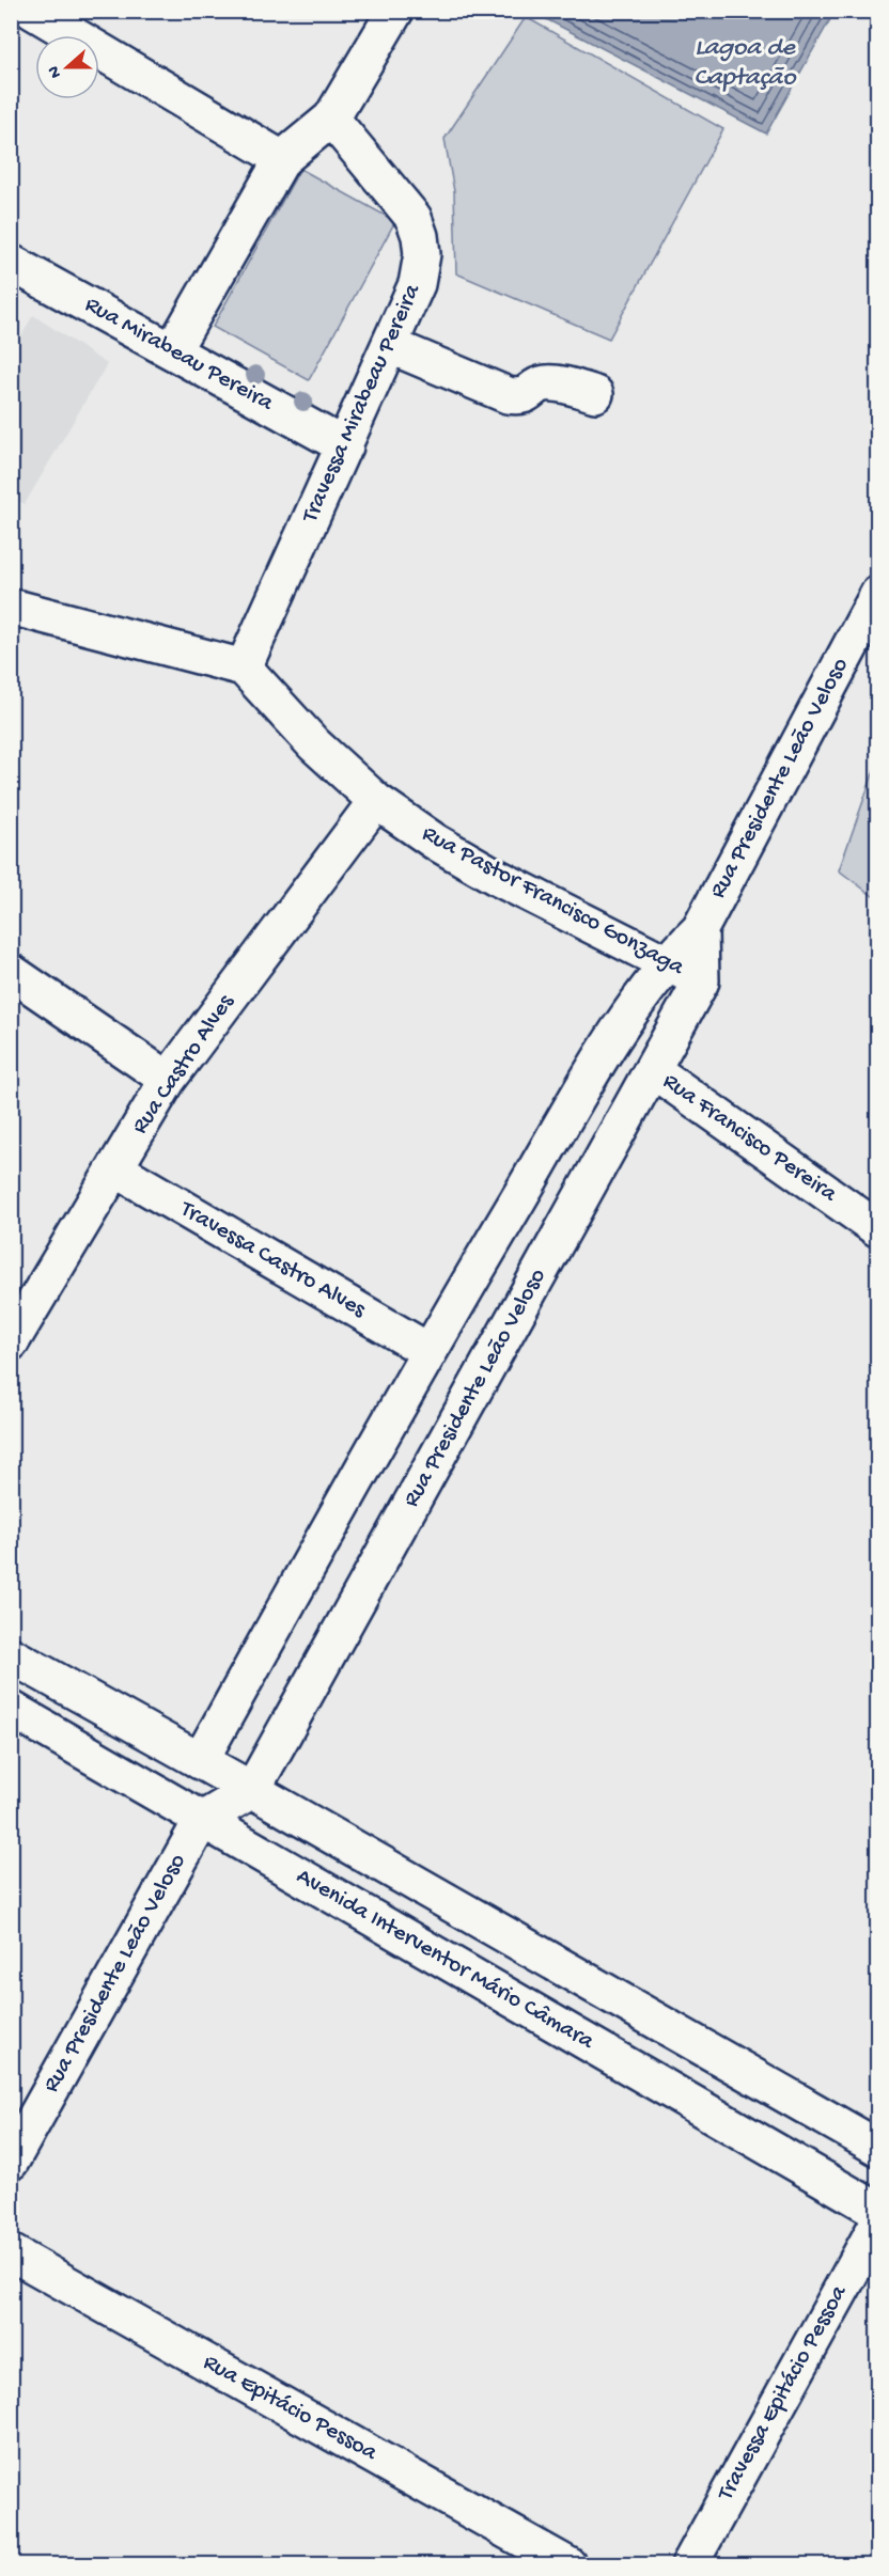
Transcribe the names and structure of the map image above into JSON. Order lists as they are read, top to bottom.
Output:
{
  "streets": {
    "street": [
      "Rua Mirabeau Pereira",
      "Travessa Mirabeau Pereira",
      "Rua Presidente Leão Veloso",
      "Rua Pastor Francisco Gonzaga",
      "Rua Castro Alves",
      "Rua Francisco Pereira",
      "Travessa Castro Alves",
      "Avenida Interventor Mário Câmara",
      "Travessa Epitácio Pessoa",
      "Rua Epitácio Pessoa"
    ]
  },
  "crossings": [
    ["Rua Mirabeau Pereira", "Travessa Mirabeau Pereira"],
    ["Travessa Mirabeau Pereira", "Rua Pastor Francisco Gonzaga"],
    ["Rua Presidente Leão Veloso", "Rua Pastor Francisco Gonzaga"],
    ["Rua Presidente Leão Veloso", "Rua Francisco Pereira"],
    ["Rua Presidente Leão Veloso", "Travessa Castro Alves"],
    ["Rua Presidente Leão Veloso", "Avenida Interventor Mário Câmara"],
    ["Rua Pastor Francisco Gonzaga", "Rua Castro Alves"],
    ["Rua Castro Alves", "Travessa Castro Alves"]
  ],
  "water": ["Lagoa de Captação"],
  "north": "left"
}
